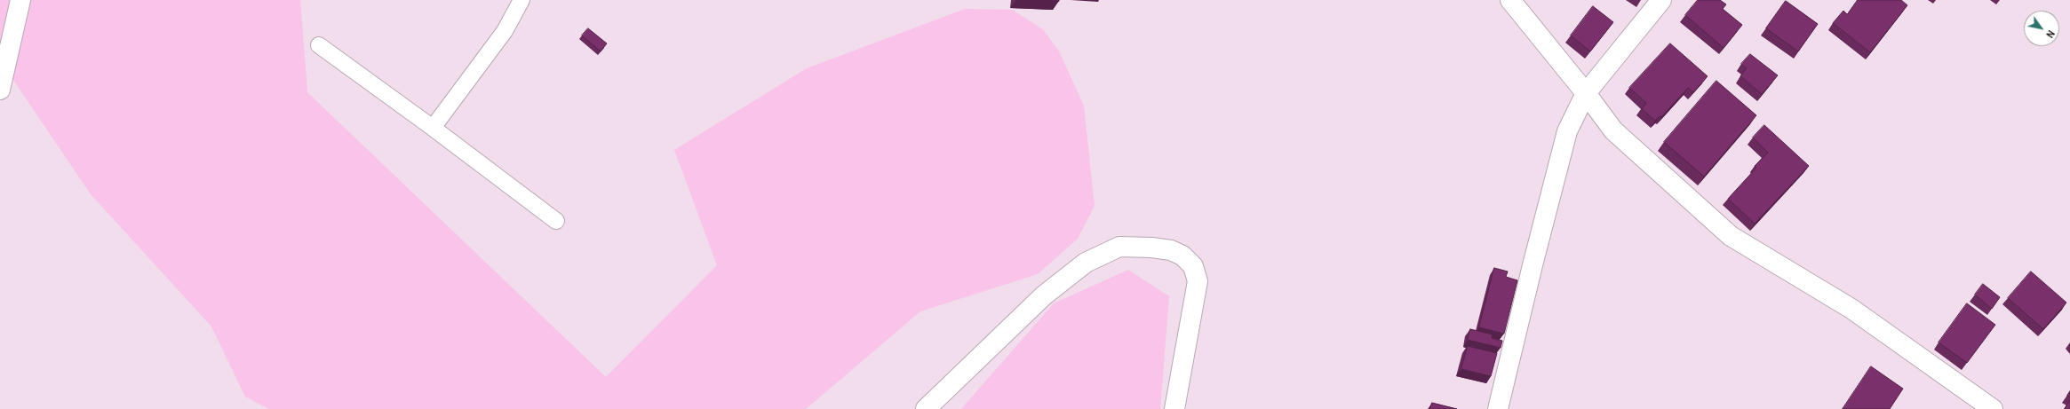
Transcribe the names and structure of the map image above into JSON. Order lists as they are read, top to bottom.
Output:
{
  "north": "bottom right"
}
